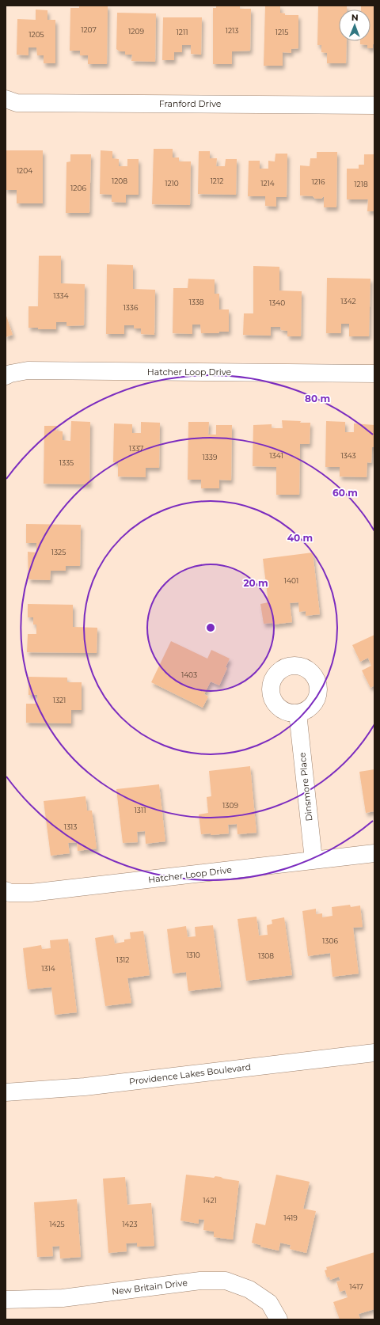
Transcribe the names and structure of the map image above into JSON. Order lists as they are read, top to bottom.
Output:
{
  "streets": {
    "street": [
      "Franford Drive",
      "Hatcher Loop Drive",
      "Dinsmore Place",
      "Providence Lakes Boulevard",
      "New Britain Drive"
    ]
  },
  "crossings": [
    ["Hatcher Loop Drive", "Dinsmore Place"]
  ],
  "house_numbers": [
    "1207",
    "1213",
    "1209",
    "1211",
    "1215",
    "1205",
    "1204",
    "1208",
    "1212",
    "1216",
    "1210",
    "1214",
    "1218",
    "1206",
    "1334",
    "1342",
    "1338",
    "1340",
    "1336",
    "1337",
    "1341",
    "1343",
    "1339",
    "1335",
    "1325",
    "1401",
    "1403",
    "1321",
    "1309",
    "1311",
    "1313",
    "1306",
    "1310",
    "1308",
    "1312",
    "1314",
    "1421",
    "1419",
    "1425",
    "1423",
    "1417"
  ],
  "north": "top",
  "rings": [
    "80 m",
    "60 m",
    "40 m",
    "20 m"
  ]
}
